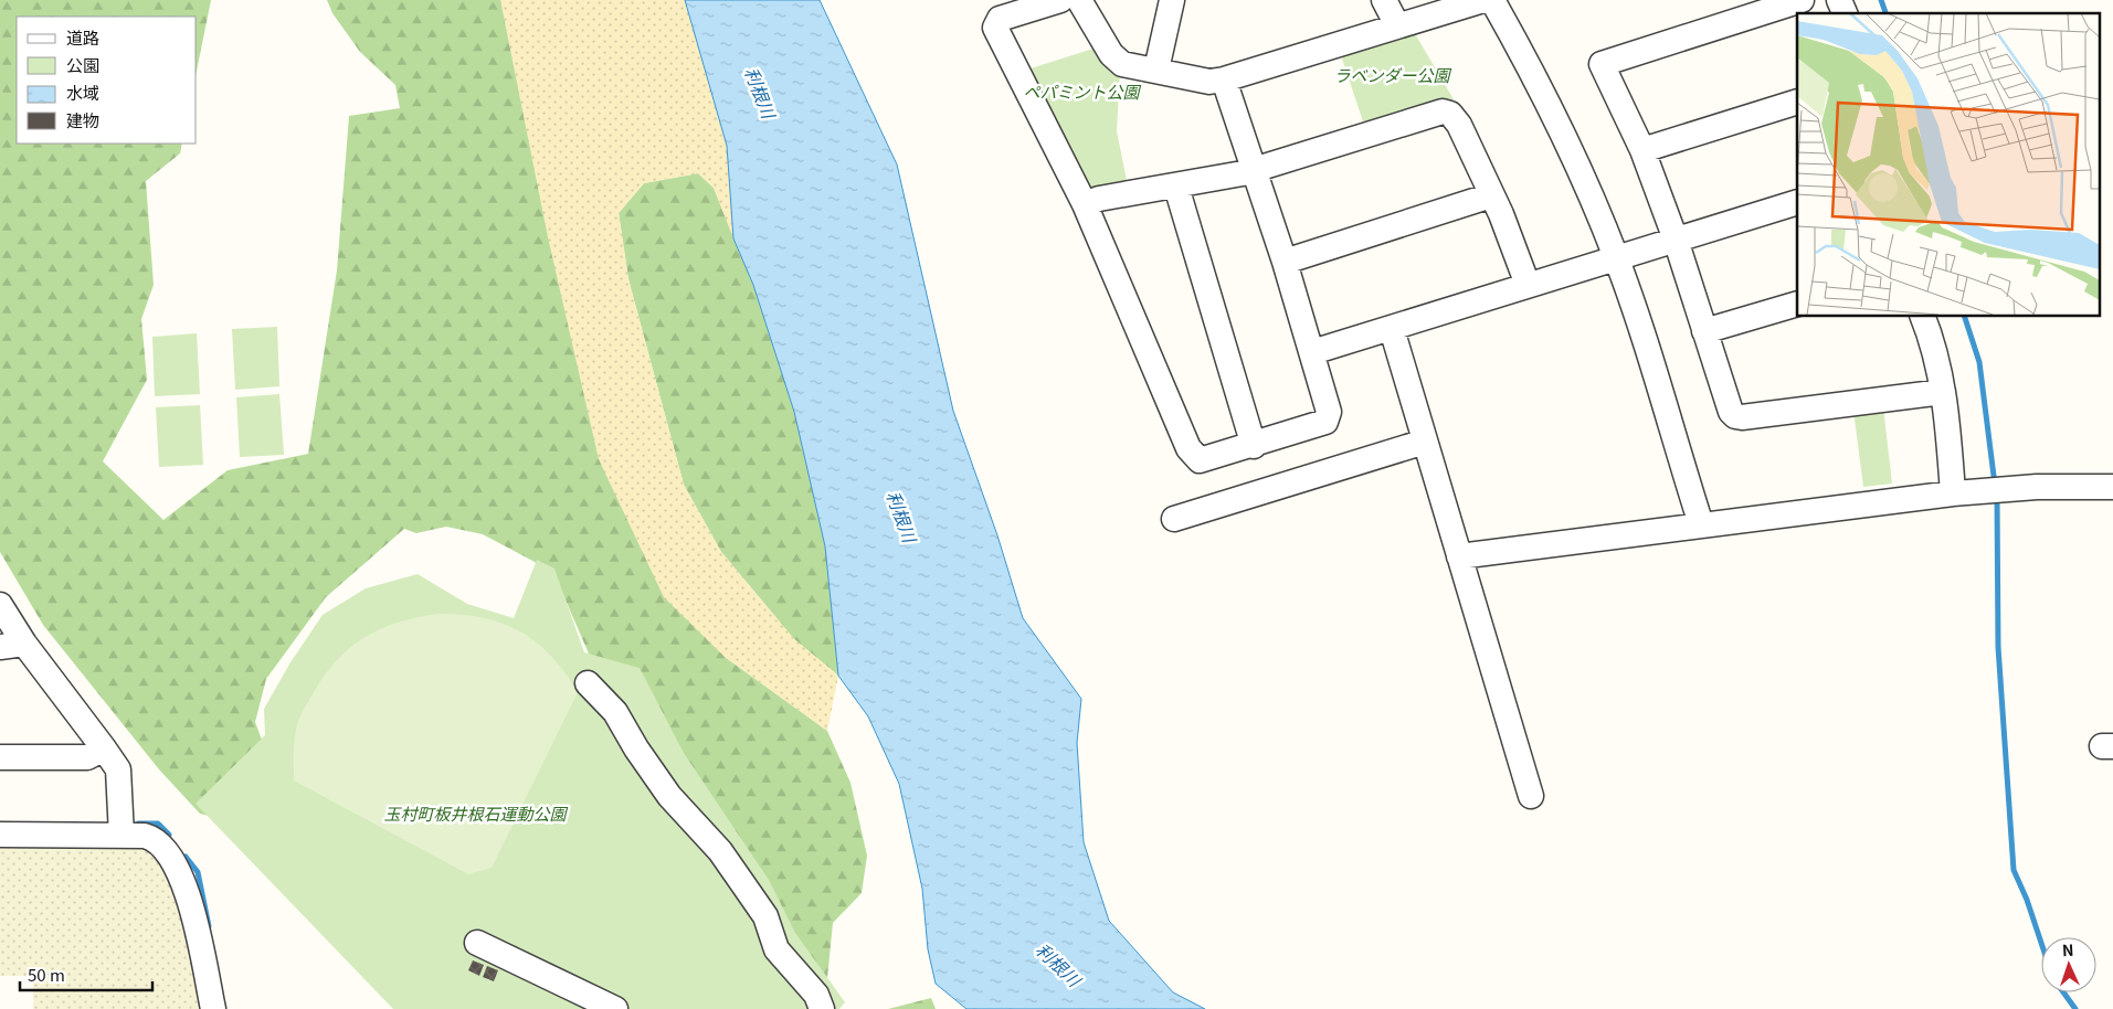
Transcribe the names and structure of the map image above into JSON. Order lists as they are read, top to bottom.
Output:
{
  "water": ["利根川"],
  "parks": ["ラベンダー公園", "ペパミント公園", "玉村町板井根石運動公園"],
  "legend": [
    "道路",
    "公園",
    "水域",
    "建物"
  ],
  "scale_bar": "50 m",
  "north": "top"
}
